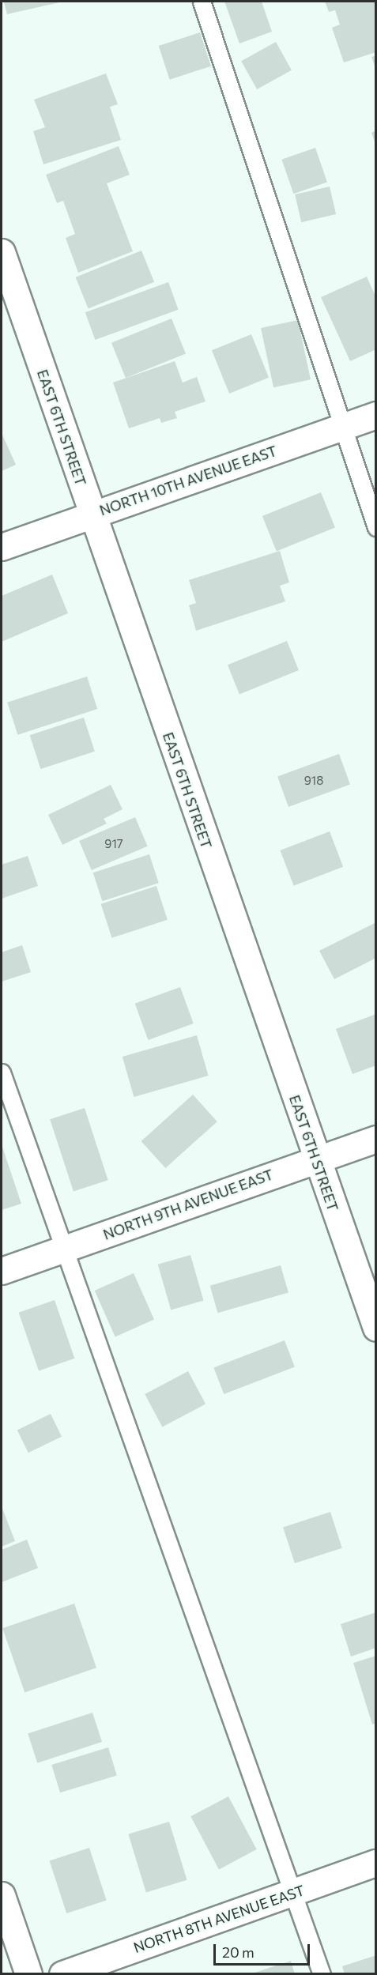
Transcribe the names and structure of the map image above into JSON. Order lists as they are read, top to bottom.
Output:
{
  "streets": {
    "street": [
      "EAST 6TH STREET",
      "NORTH 10TH AVENUE EAST",
      "NORTH 9TH AVENUE EAST",
      "NORTH 8TH AVENUE EAST"
    ]
  },
  "crossings": [
    ["EAST 6TH STREET", "NORTH 10TH AVENUE EAST"],
    ["EAST 6TH STREET", "NORTH 9TH AVENUE EAST"]
  ],
  "house_numbers": ["918", "917"],
  "scale_bar": "20 m"
}
